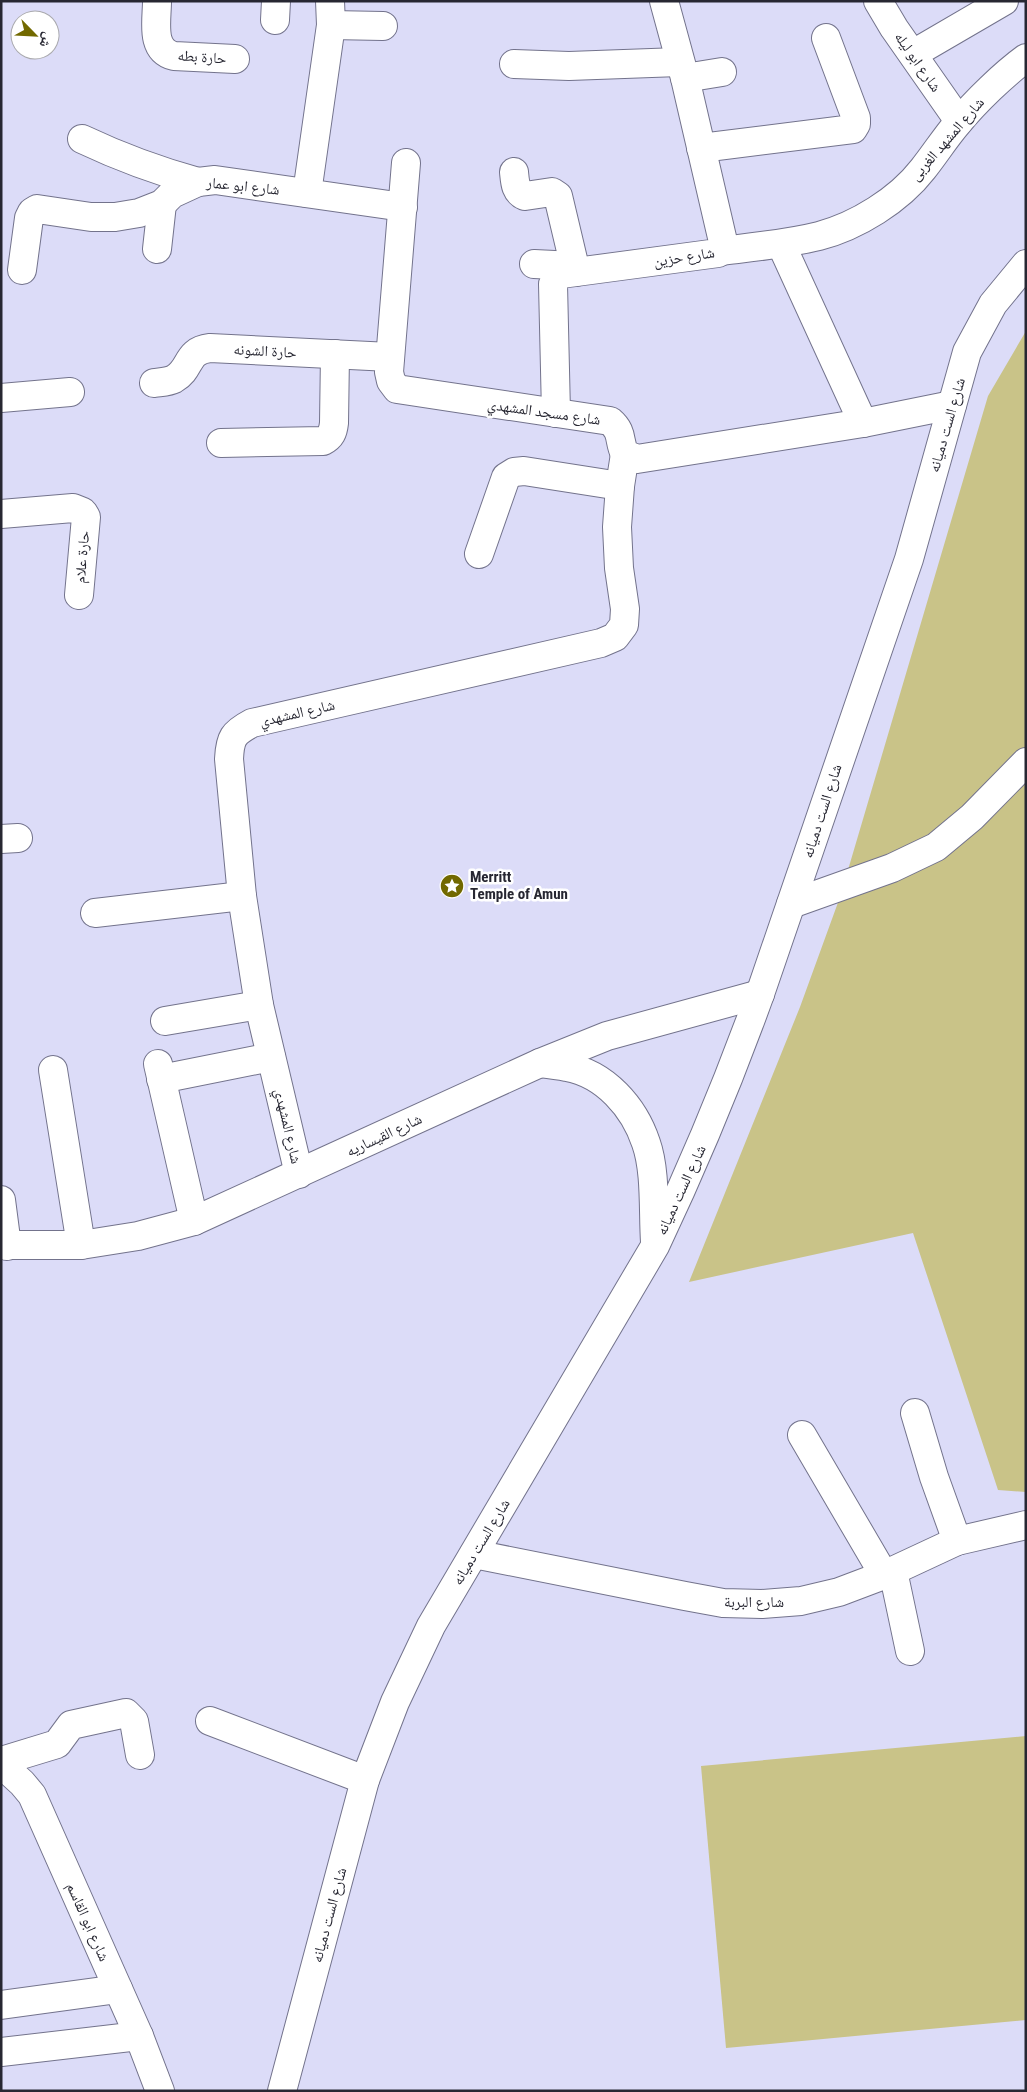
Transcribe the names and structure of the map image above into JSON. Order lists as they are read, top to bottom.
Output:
{
  "streets": {
    "street": [
      "حارة بطه",
      "شارع ابو ليله",
      "شارع المشهد الغربى",
      "شارع ابو عمار",
      "شارع حزين",
      "حارة الشونه",
      "شارع مسجد المشهدي",
      "شارع الست دميانه",
      "حارة علام",
      "شارع المشهدي",
      "شارع القيساريه",
      "شارع البربة",
      "شارع ابو القاسم"
    ]
  },
  "crossings": [
    ["شارع ابو ليله", "شارع المشهد الغربى"],
    ["شارع المشهد الغربى", "شارع حزين"],
    ["شارع ابو عمار", "شارع مسجد المشهدي"],
    ["شارع حزين", "شارع مسجد المشهدي"],
    ["حارة الشونه", "شارع مسجد المشهدي"],
    ["شارع مسجد المشهدي", "شارع المشهدي"],
    ["شارع الست دميانه", "شارع القيساريه"],
    ["شارع الست دميانه", "شارع البربة"],
    ["شارع المشهدي", "شارع القيساريه"]
  ],
  "places": {
    "place": ["Merritt Temple of Amun"]
  },
  "north": "bottom right"
}
